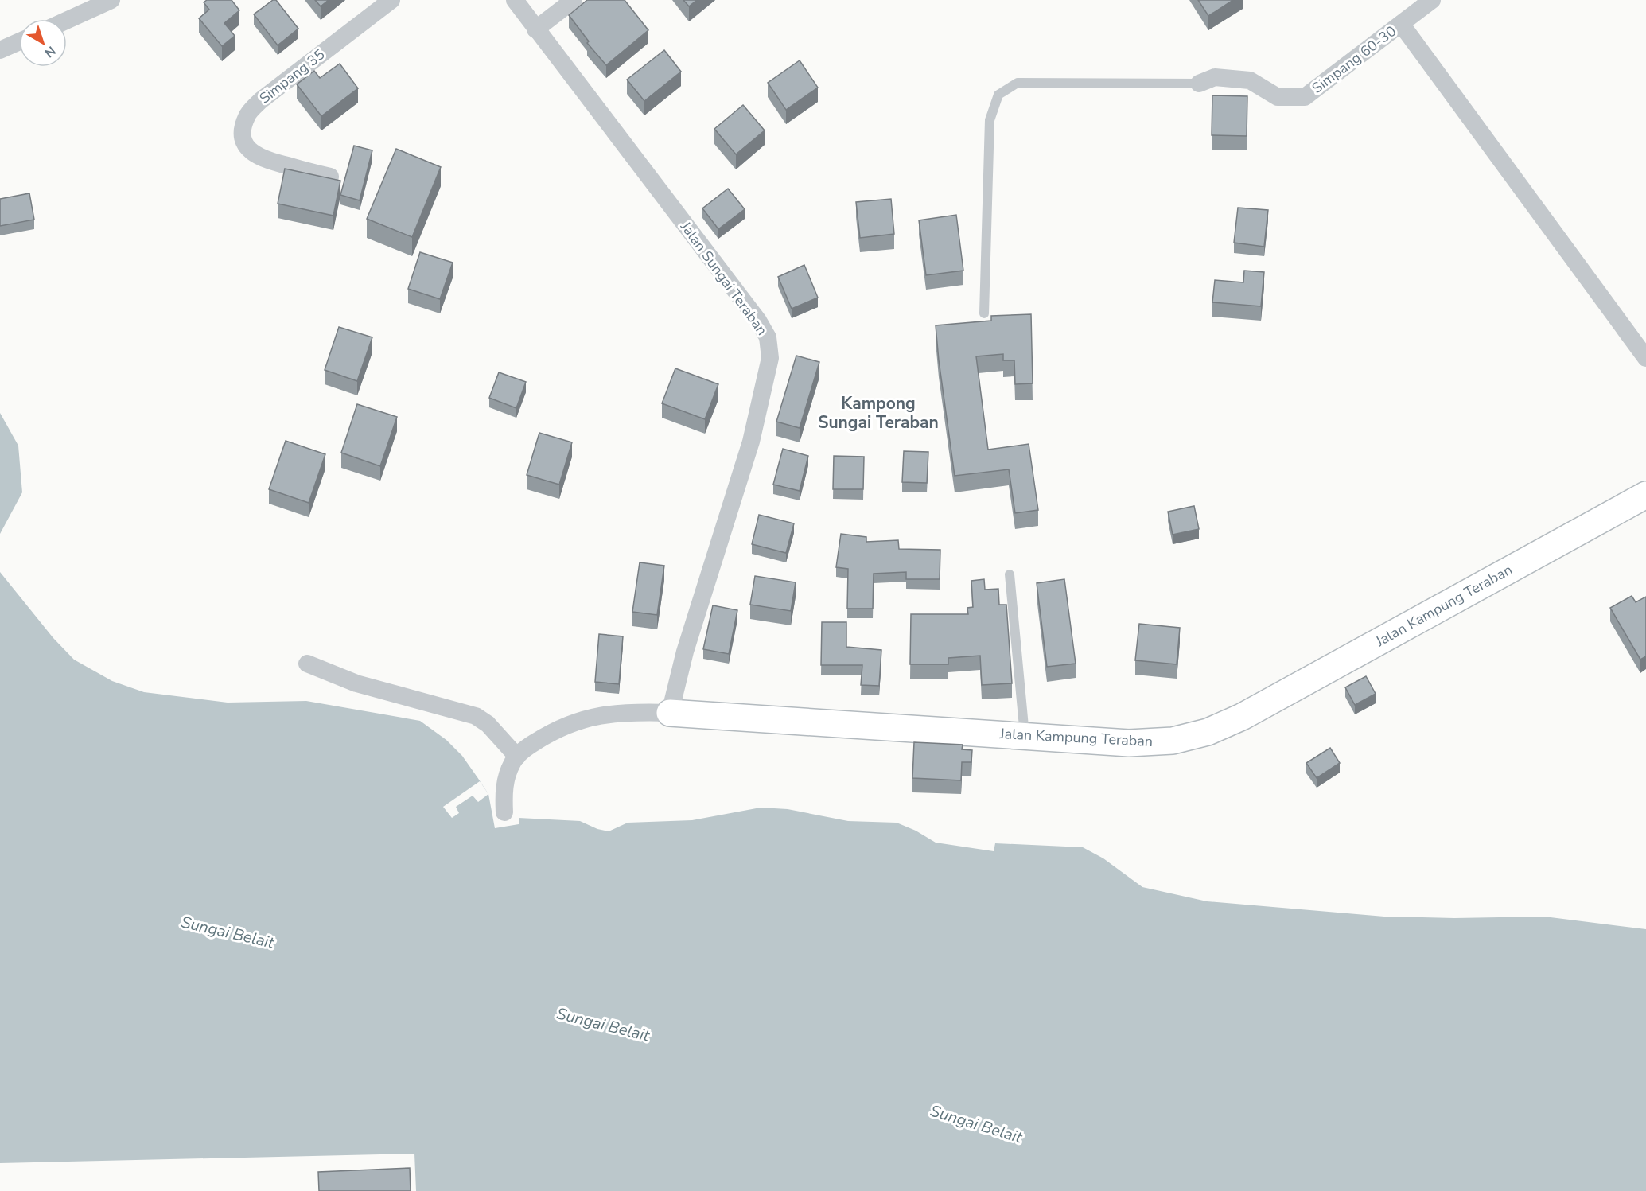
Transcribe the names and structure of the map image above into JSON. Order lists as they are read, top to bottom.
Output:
{
  "streets": {
    "street": [
      "Simpang 60-30",
      "Simpang 35",
      "Jalan Sungai Teraban",
      "Jalan Kampung Teraban"
    ]
  },
  "crossings": [
    ["Jalan Sungai Teraban", "Jalan Kampung Teraban"]
  ],
  "districts": ["Kampong Sungai Teraban"],
  "water": ["Sungai Belait"],
  "north": "bottom right"
}
